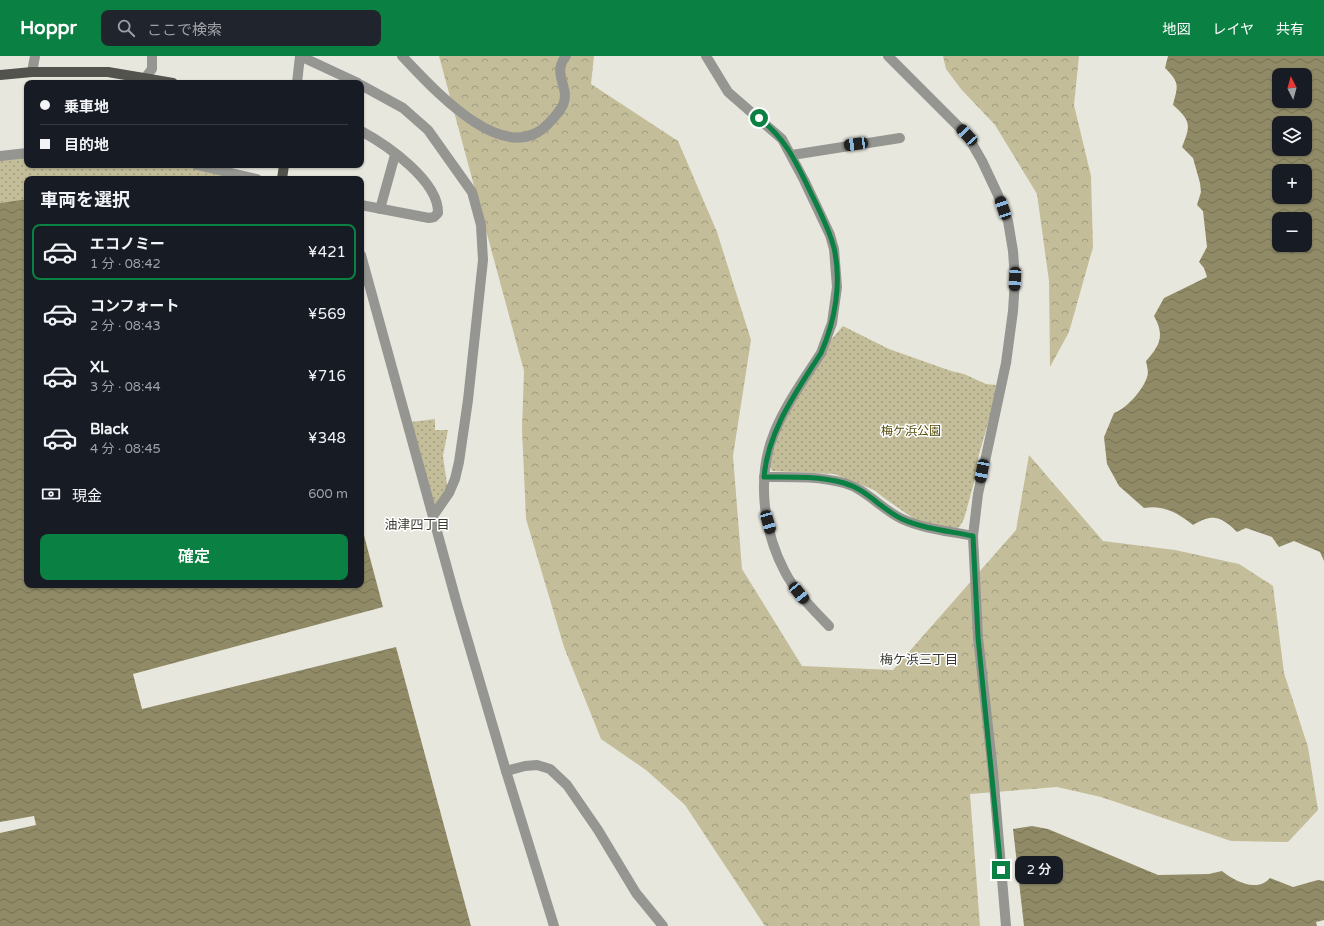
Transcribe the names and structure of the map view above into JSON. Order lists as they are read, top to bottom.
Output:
{
  "districts": ["油津四丁目", "梅ケ浜三丁目"],
  "parks": ["梅ケ浜公園"],
  "north": "top",
  "page": {
    "header": "Hoppr",
    "search": "ここで検索",
    "nav": ["地図", "レイヤ", "共有"],
    "map_buttons": ["+", "−"],
    "banner": ["乗車地", "目的地"],
    "heading": "車両を選択",
    "list": [
      {
        "name": "エコノミー",
        "note": "1 分 · 08:42",
        "value": "¥421"
      },
      {
        "name": "コンフォート",
        "note": "2 分 · 08:43",
        "value": "¥569"
      },
      {
        "name": "XL",
        "note": "3 分 · 08:44",
        "value": "¥716"
      },
      {
        "name": "Black",
        "note": "4 分 · 08:45",
        "value": "¥348"
      }
    ],
    "pay": ["現金", "600 m"],
    "buttons": "確定",
    "bubble": "2 分"
  }
}
